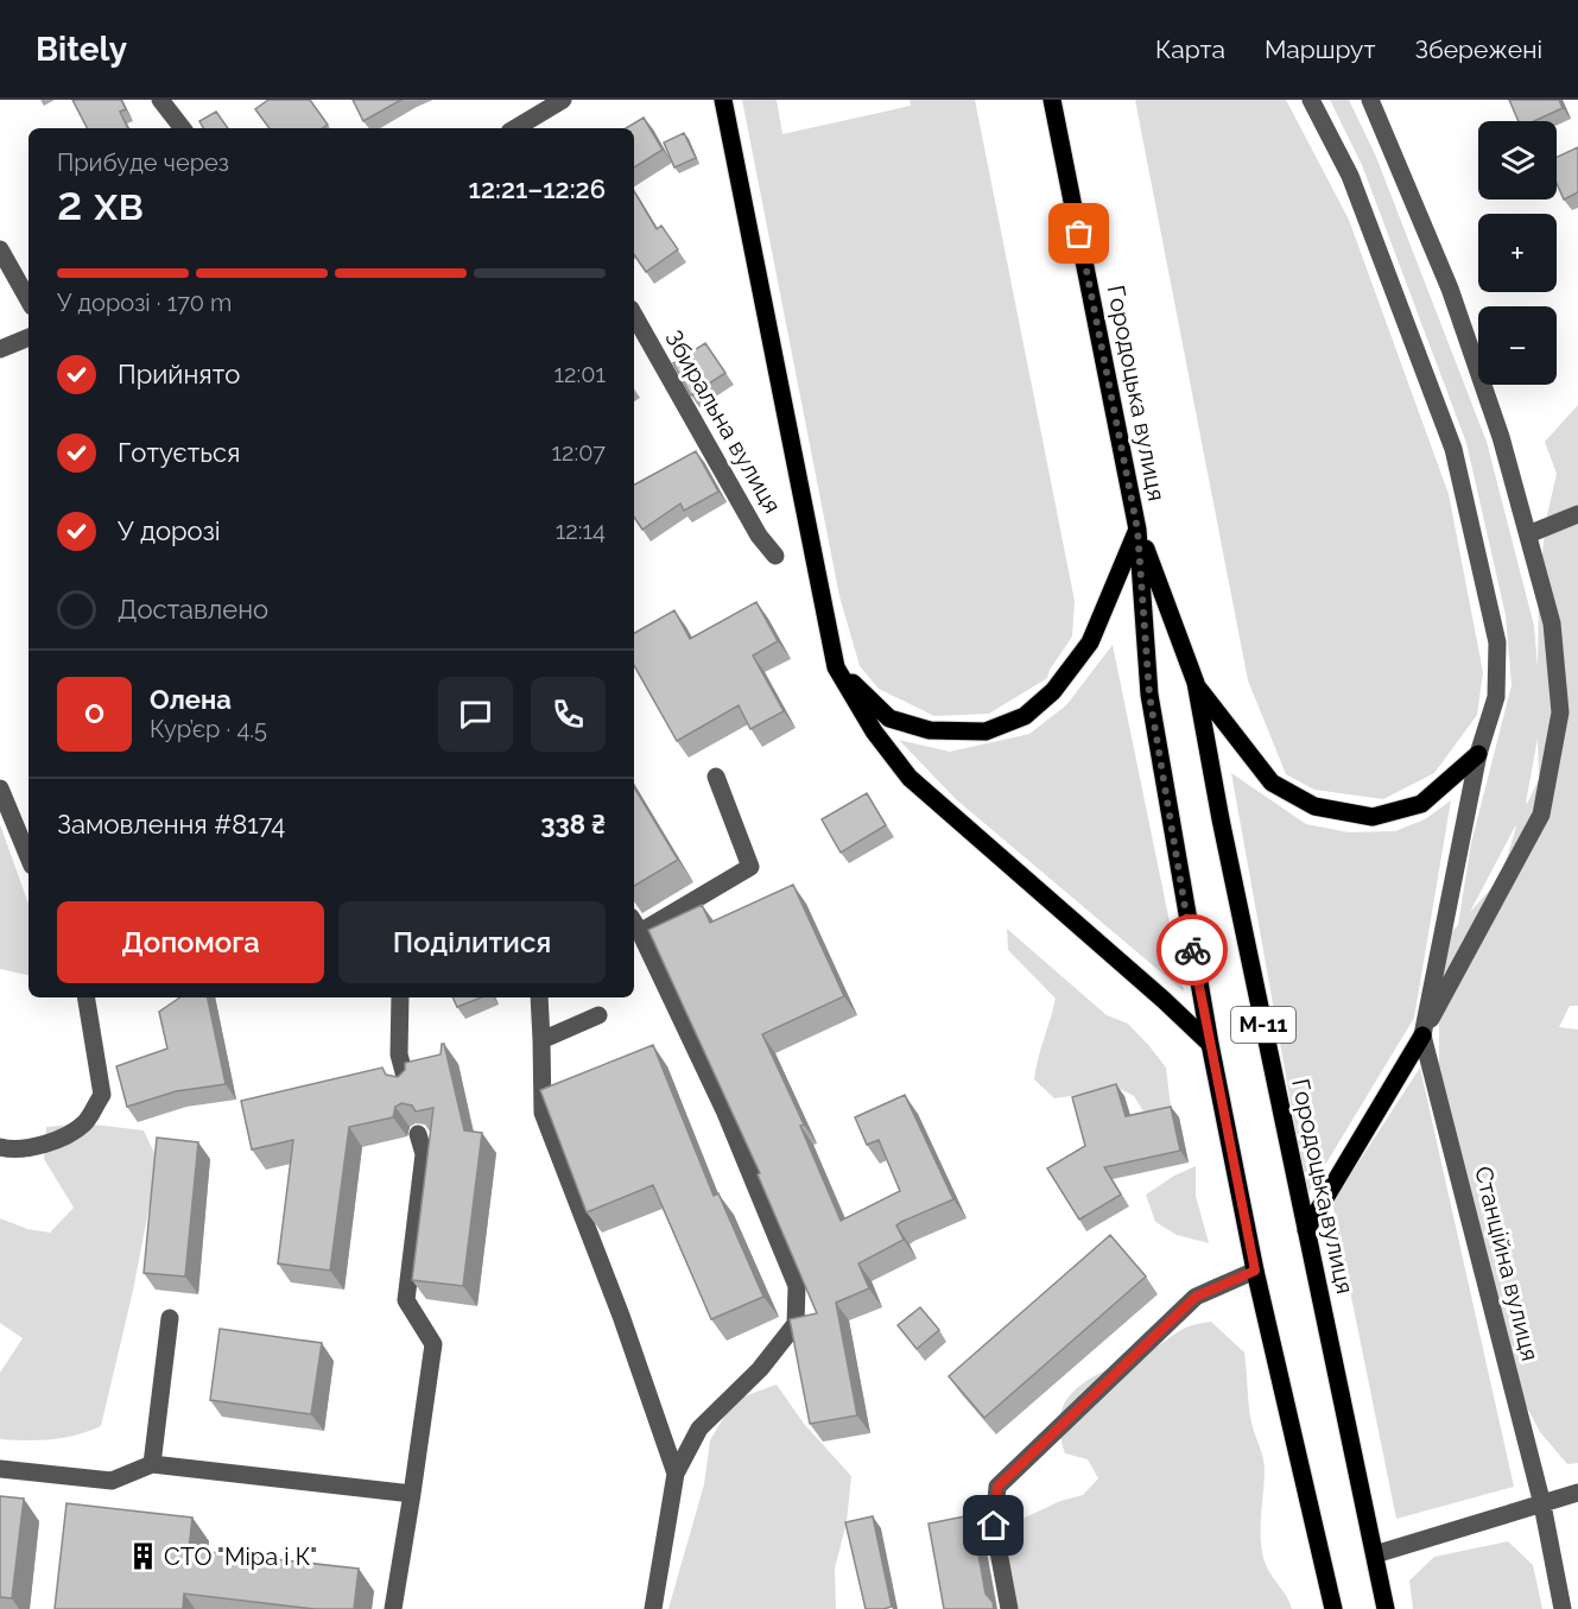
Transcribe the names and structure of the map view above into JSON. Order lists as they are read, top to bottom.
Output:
{
  "streets": {
    "main road": ["Городоцька вулиця", "М-11"],
    "street": ["Збиральна вулиця", "Станційна вулиця"]
  },
  "places": {
    "building": ["СТО \"Міра і К\""]
  },
  "page": {
    "header": "Bitely",
    "nav": ["Карта", "Маршрут", "Збережені"],
    "map_buttons": ["+", "−"],
    "heading": ["2 хв", "Прибуде через", "12:21–12:26"],
    "panel": [
      "Олена",
      "Кур’єр · 4.5",
      "Замовлення #8174",
      "338 ₴"
    ],
    "bar": "У дорозі · 170 m",
    "list": [
      ["Прийнято", "12:01"],
      ["Готується", "12:07"],
      ["У дорозі", "12:14"],
      "Доставлено"
    ],
    "round": "О",
    "buttons": ["Допомога", "Поділитися"]
  }
}
